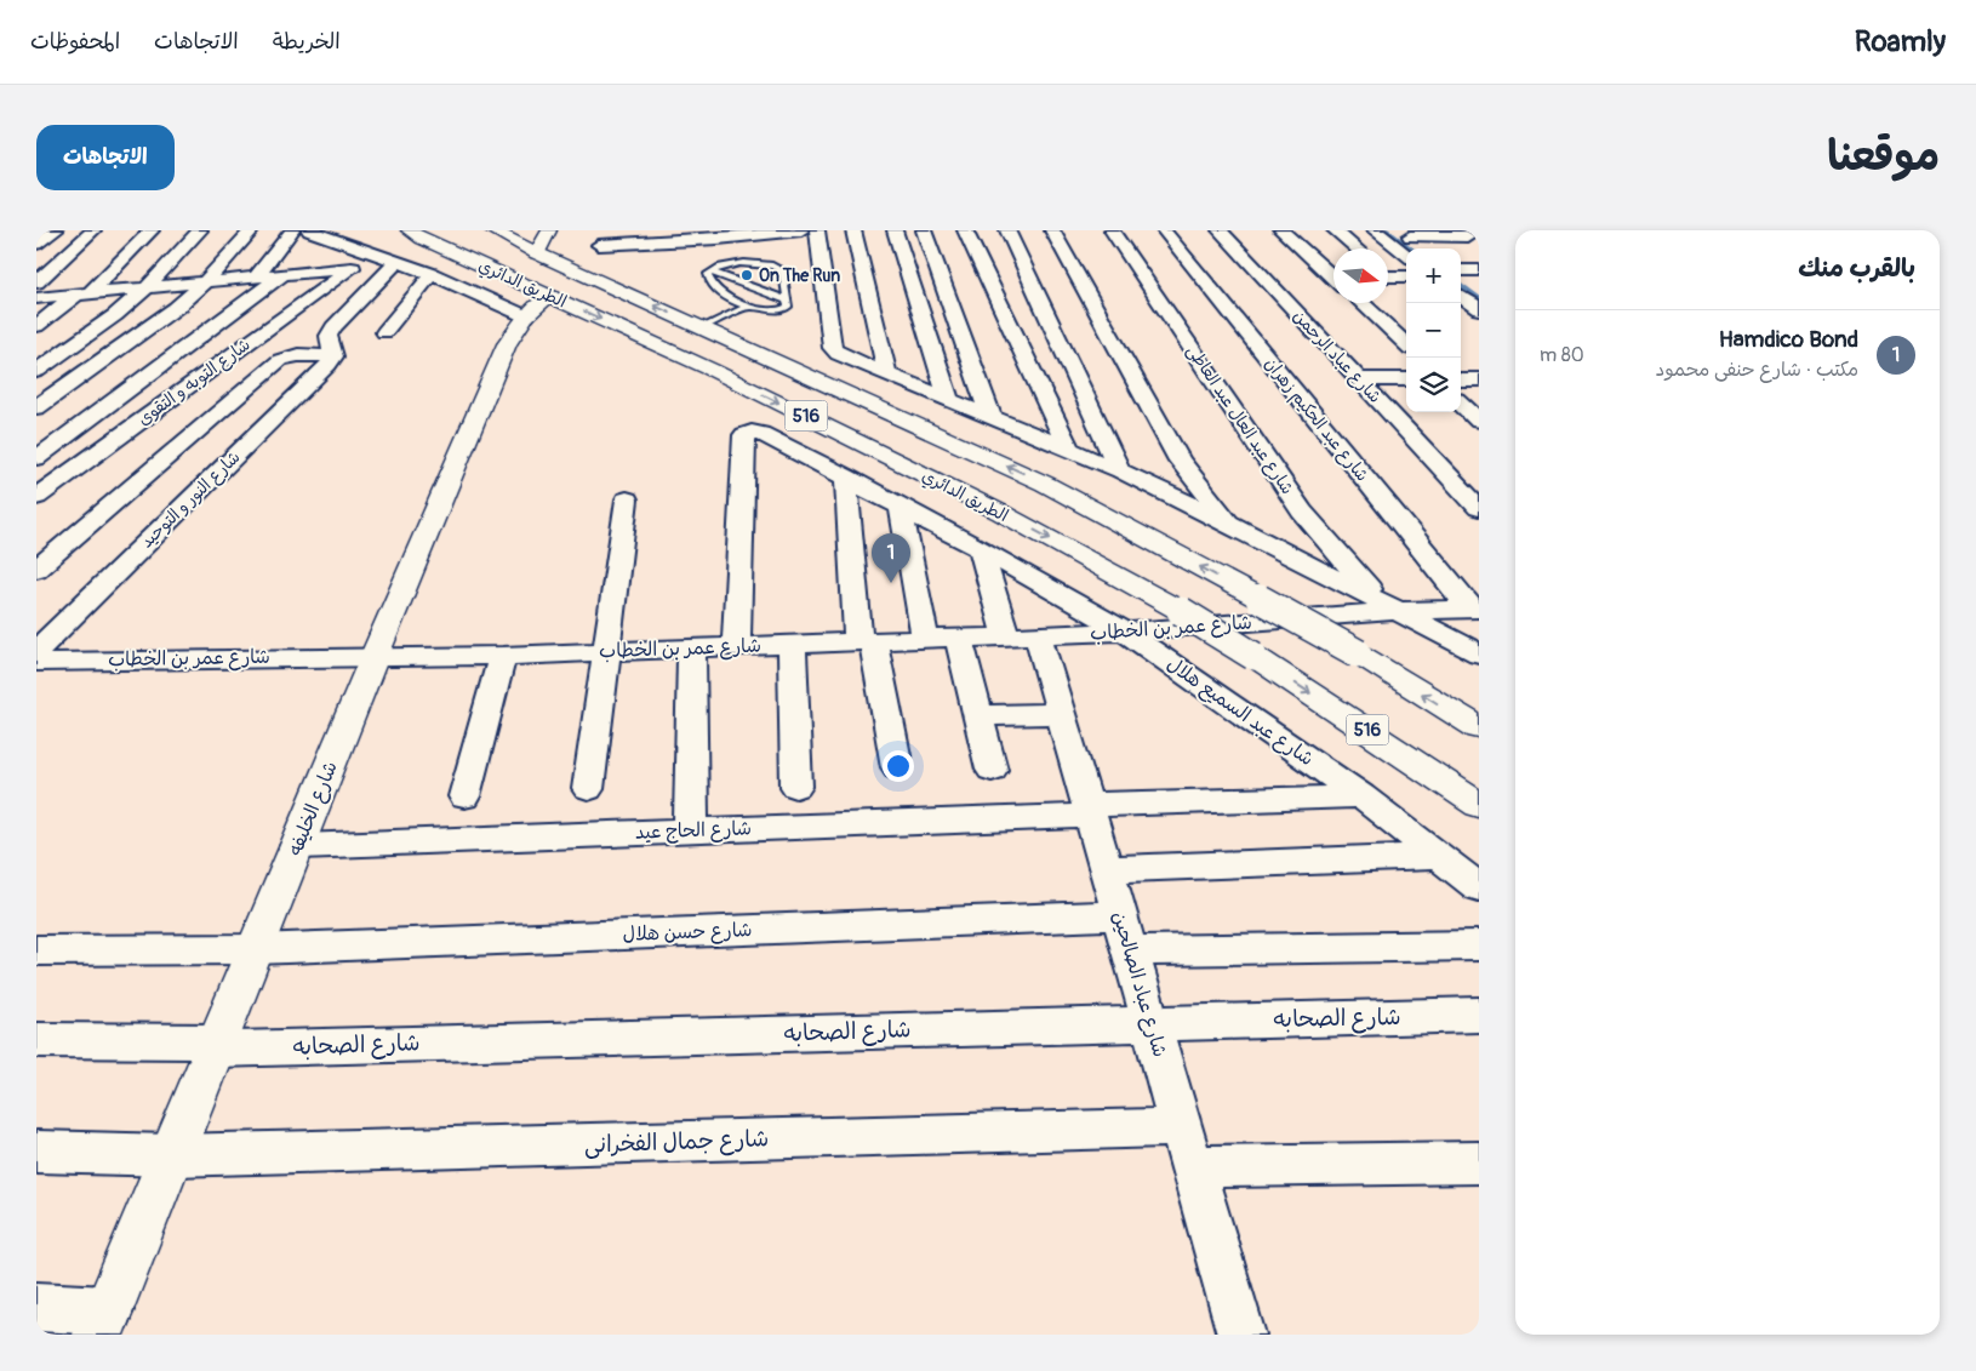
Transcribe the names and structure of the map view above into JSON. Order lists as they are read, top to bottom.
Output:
{
  "streets": {
    "main road": ["الطريق الدائري", "516", "شارع الخليفه"],
    "street": [
      "شارع عباد الرحمن",
      "شارع التوبه و التقوى",
      "شارع عبد العال عبد العاطى",
      "شارع عبد الحكيم زهران",
      "شارع النور و التوحيد",
      "شارع عمر بن الخطاب",
      "شارع عبد السميع هلال",
      "شارع الحاج عيد",
      "شارع حسن هلال",
      "شارع عباد الصالحين",
      "شارع الصحابه",
      "شارع جمال الفخرانى"
    ]
  },
  "crossings": [
    ["الطريق الدائري", "شارع الخليفه"],
    ["شارع عبد العال عبد العاطى", "شارع عمر بن الخطاب"],
    ["شارع عبد الحكيم زهران", "شارع عمر بن الخطاب"],
    ["شارع عمر بن الخطاب", "شارع عبد السميع هلال"],
    ["شارع عمر بن الخطاب", "شارع الخليفه"],
    ["شارع عمر بن الخطاب", "شارع عباد الصالحين"],
    ["شارع عبد السميع هلال", "شارع الحاج عيد"],
    ["شارع الخليفه", "شارع الحاج عيد"],
    ["شارع الخليفه", "شارع حسن هلال"],
    ["شارع الخليفه", "شارع الصحابه"],
    ["شارع الخليفه", "شارع جمال الفخرانى"],
    ["شارع الحاج عيد", "شارع عباد الصالحين"],
    ["شارع حسن هلال", "شارع عباد الصالحين"],
    ["شارع عباد الصالحين", "شارع الصحابه"],
    ["شارع عباد الصالحين", "شارع جمال الفخرانى"]
  ],
  "places": ["On The Run"],
  "north": "right",
  "page": {
    "header": "Roamly",
    "nav": ["الخريطة", "الاتجاهات", "المحفوظات"],
    "title": "موقعنا",
    "buttons": "الاتجاهات",
    "heading": "بالقرب منك",
    "map_buttons": ["+", "−"],
    "list": [
      {
        "mark": "1",
        "name": "Hamdico Bond",
        "note": "مكتب · شارع حنفى محمود",
        "value": "80 m"
      }
    ],
    "pins": "1"
  }
}
